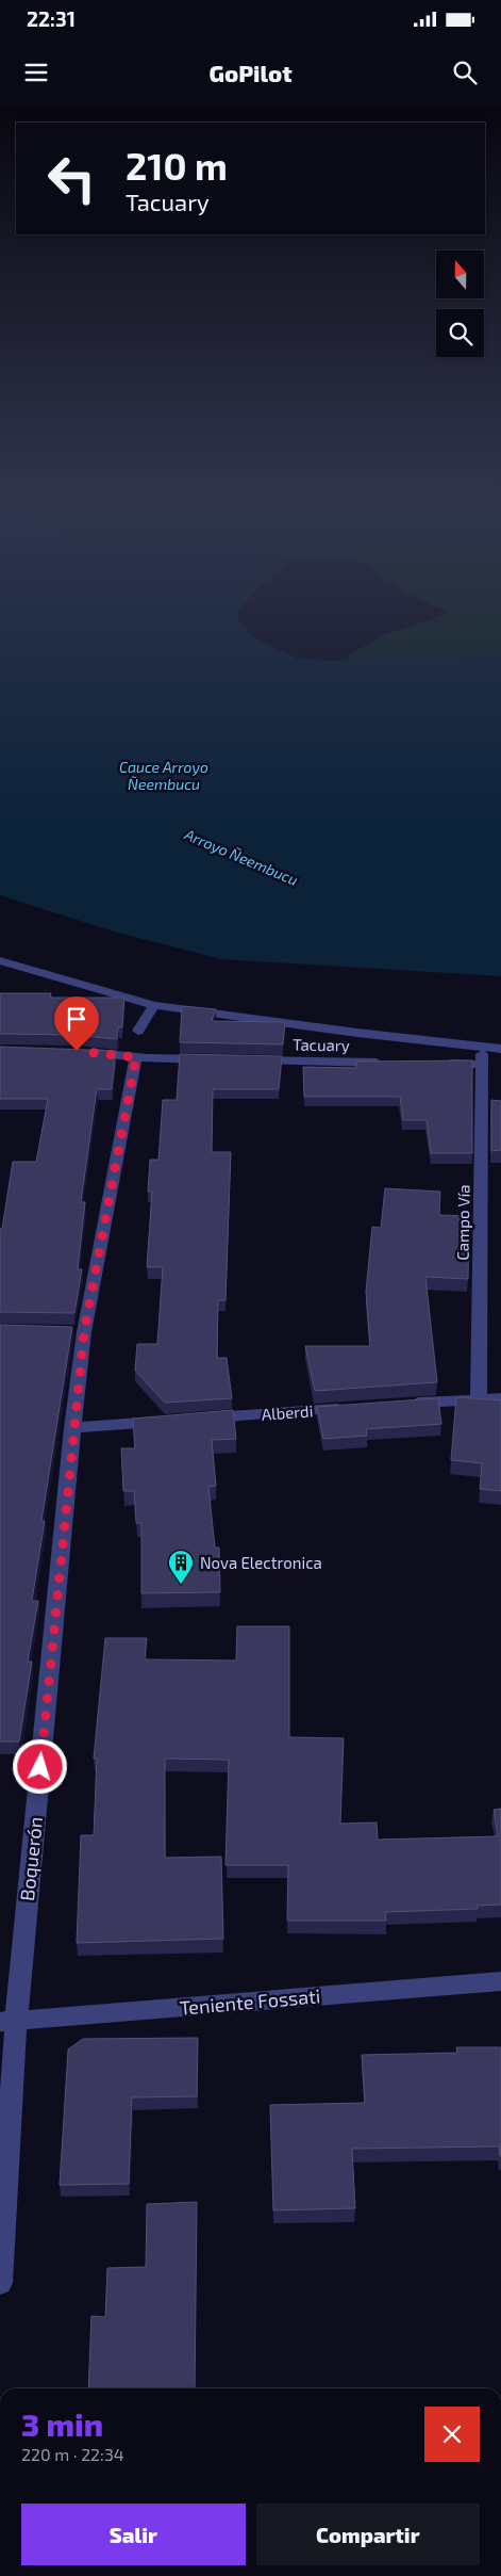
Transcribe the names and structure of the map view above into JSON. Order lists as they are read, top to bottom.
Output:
{
  "streets": {
    "street": [
      "Tacuary",
      "Campo Vía",
      "Alberdi",
      "Boquerón",
      "Teniente Fossati"
    ]
  },
  "crossings": [
    ["Boquerón", "Teniente Fossati"]
  ],
  "water": ["Cauce Arroyo Ñeembucu", "Arroyo Ñeembucu"],
  "places": {
    "building": ["Nova Electronica"]
  },
  "north": "top",
  "page": {
    "status": "22:31",
    "header": "GoPilot",
    "turn": ["210 m", "Tacuary"],
    "heading": ["3 min", "220 m · 22:34"],
    "buttons": ["Salir", "Compartir"]
  }
}
